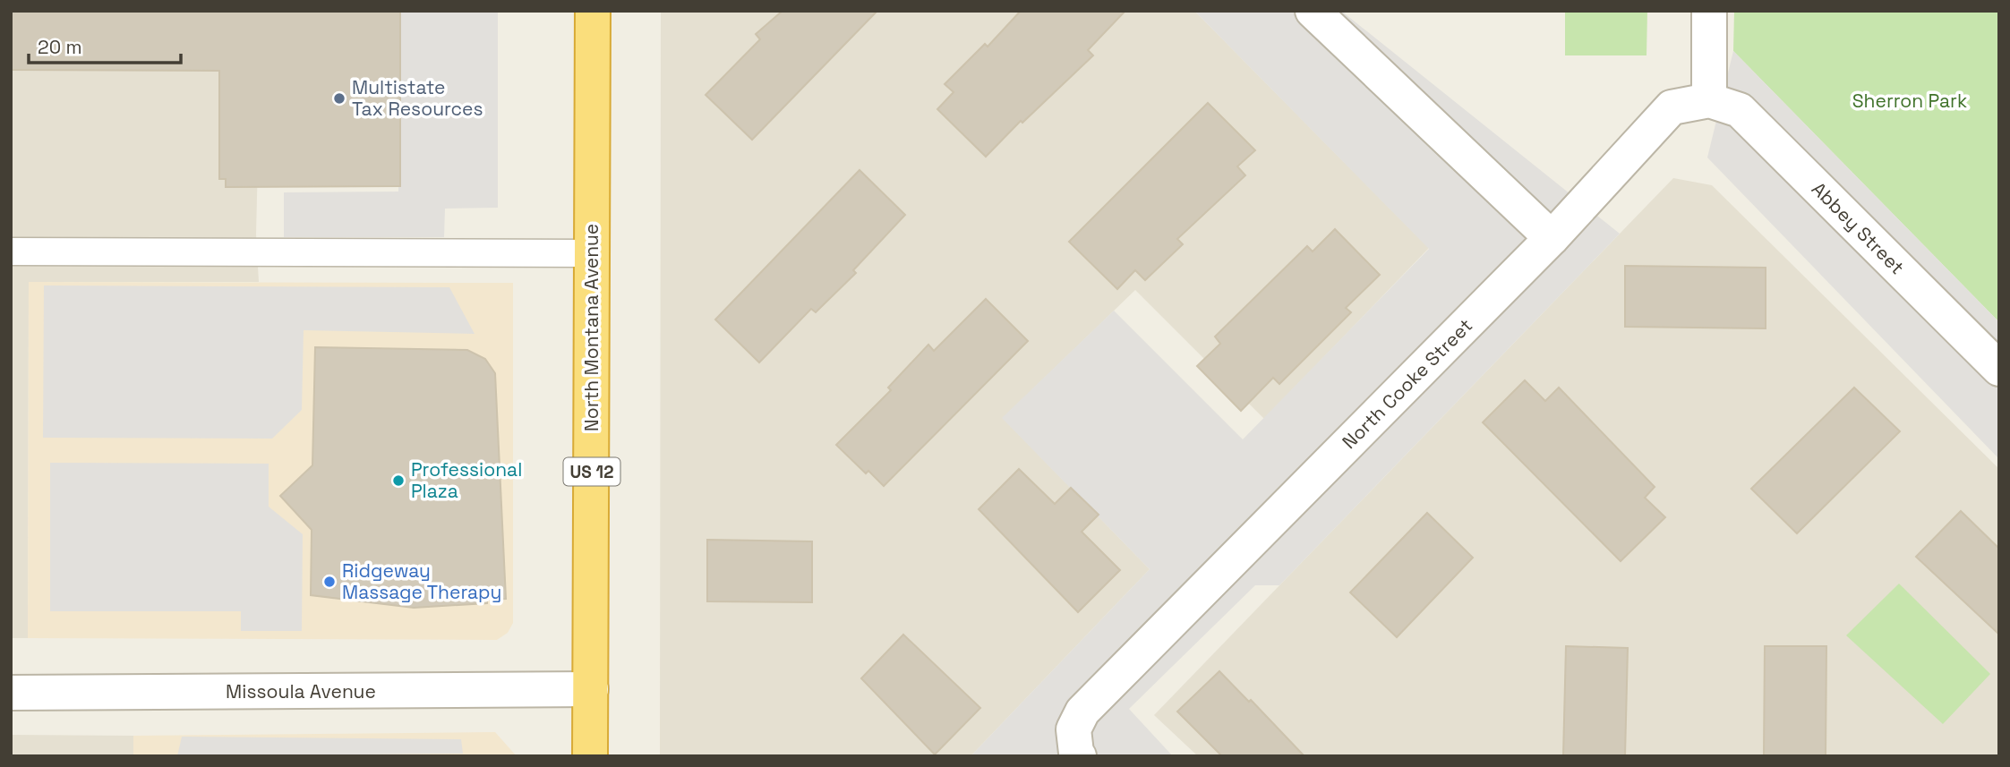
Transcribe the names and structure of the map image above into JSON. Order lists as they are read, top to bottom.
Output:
{
  "streets": {
    "highway": ["North Montana Avenue", "US 12"],
    "street": ["Abbey Street", "North Cooke Street", "Missoula Avenue"]
  },
  "crossings": [
    ["Abbey Street", "North Cooke Street"],
    ["North Montana Avenue", "Missoula Avenue"]
  ],
  "parks": ["Sherron Park"],
  "places": ["Multistate Tax Resources", "Professional Plaza", "Ridgeway Massage Therapy"],
  "scale_bar": "20 m"
}
